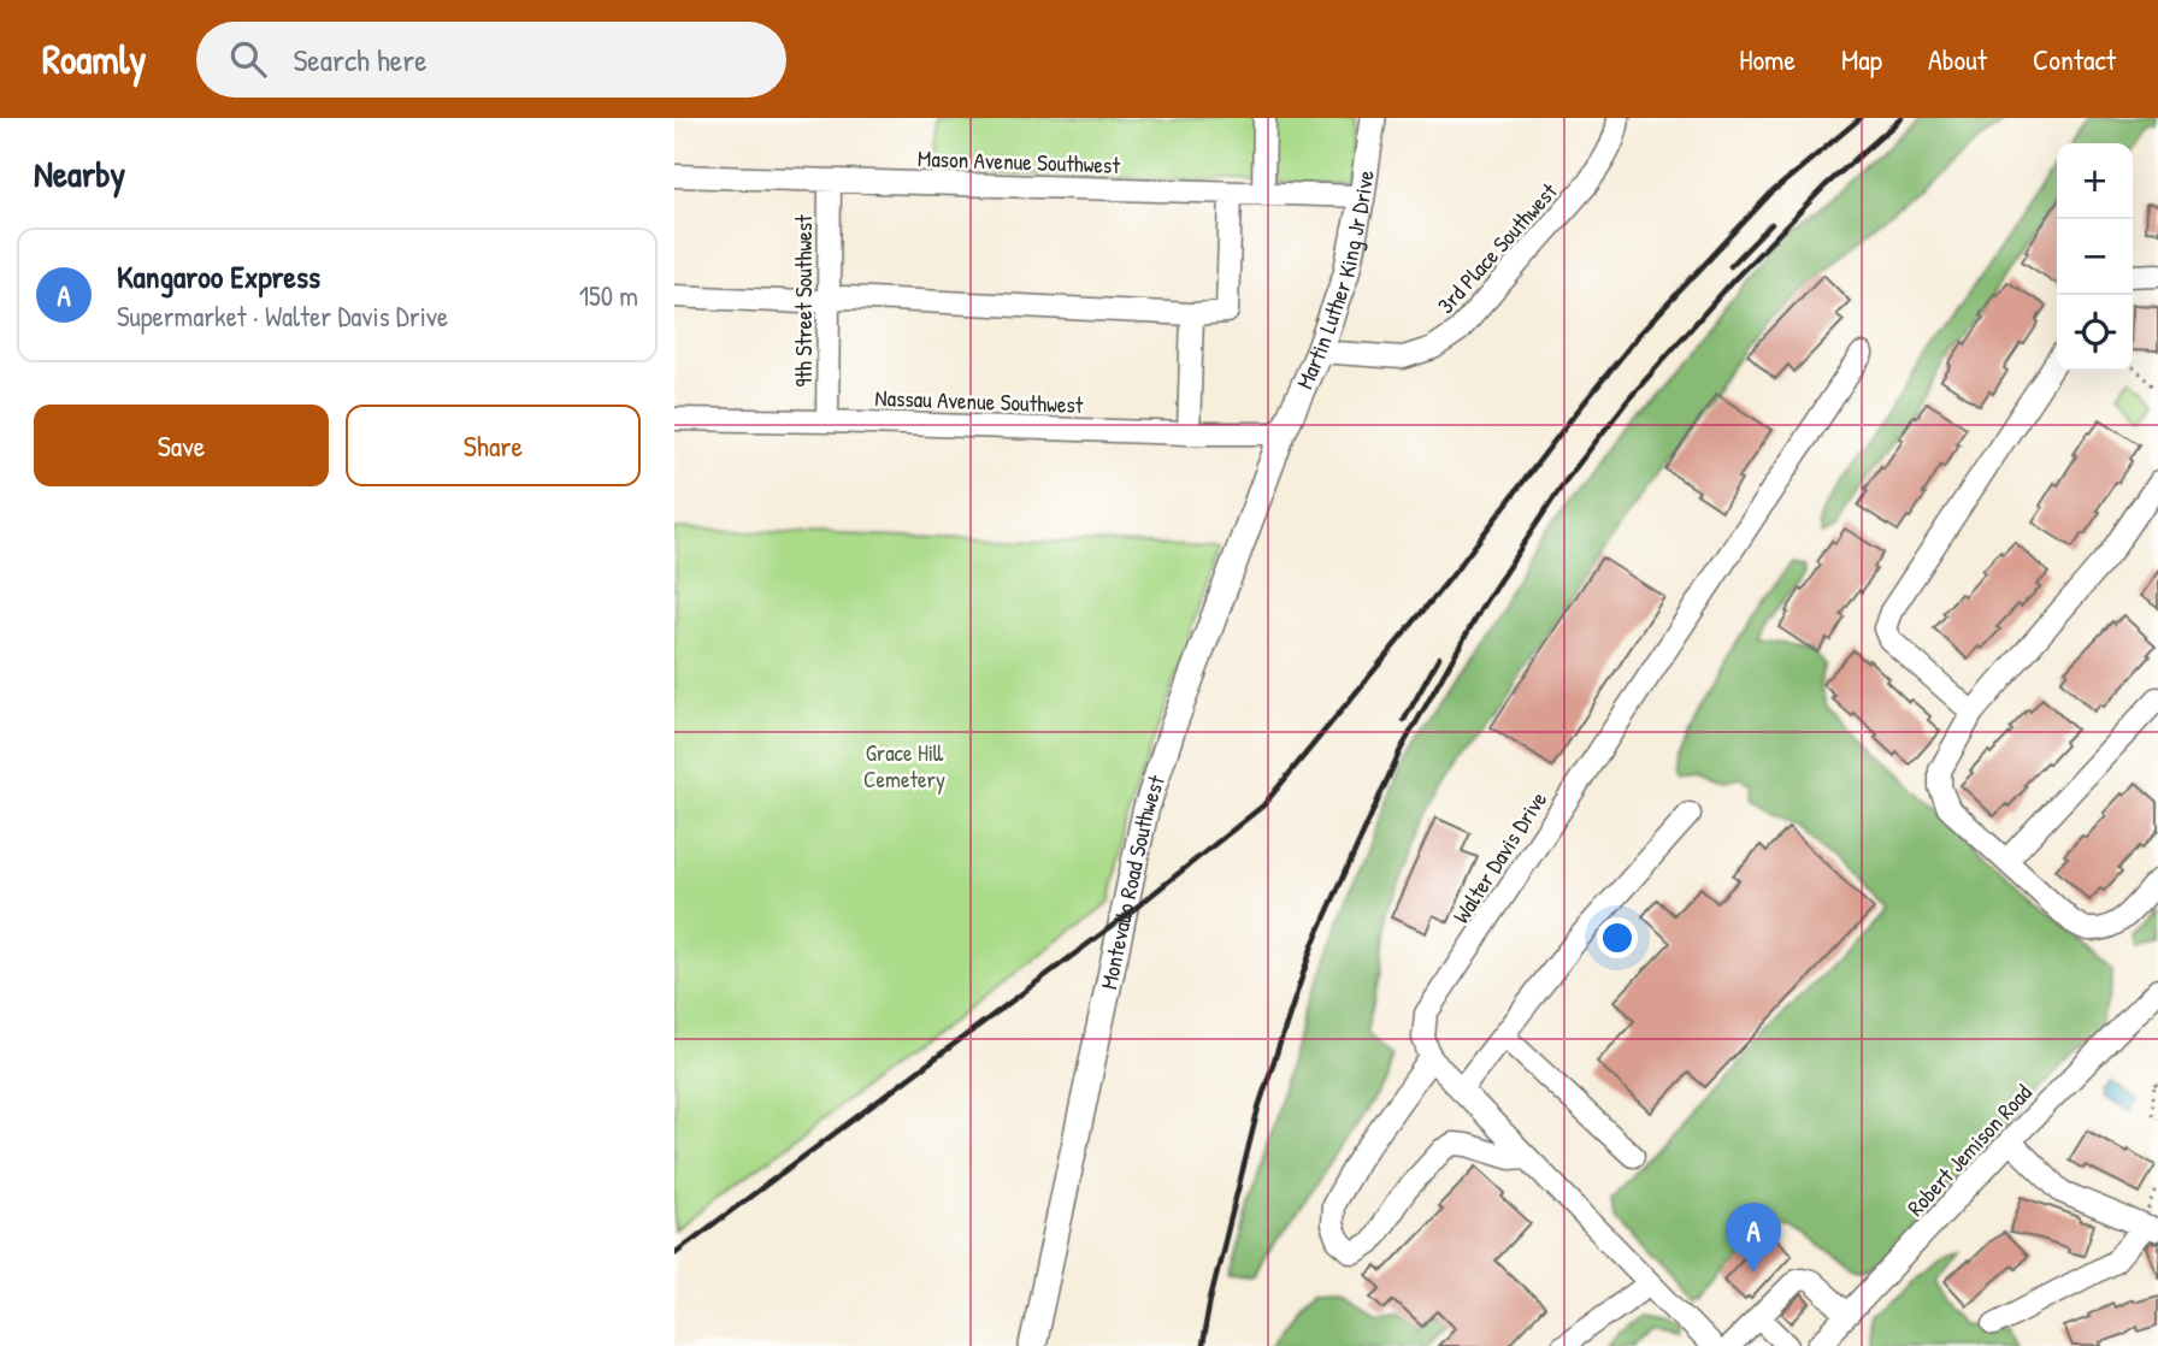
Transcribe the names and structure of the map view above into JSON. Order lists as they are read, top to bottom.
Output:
{
  "streets": {
    "main road": ["Martin Luther King Jr Drive", "Montevallo Road Southwest"],
    "street": [
      "Mason Avenue Southwest",
      "3rd Place Southwest",
      "9th Street Southwest",
      "Nassau Avenue Southwest",
      "Walter Davis Drive",
      "Robert Jemison Road"
    ]
  },
  "crossings": [
    ["Mason Avenue Southwest", "Martin Luther King Jr Drive"],
    ["Mason Avenue Southwest", "9th Street Southwest"],
    ["3rd Place Southwest", "Martin Luther King Jr Drive"],
    ["Martin Luther King Jr Drive", "Nassau Avenue Southwest"],
    ["Martin Luther King Jr Drive", "Montevallo Road Southwest"],
    ["9th Street Southwest", "Nassau Avenue Southwest"],
    ["Nassau Avenue Southwest", "Montevallo Road Southwest"]
  ],
  "parks": ["Grace Hill Cemetery"],
  "page": {
    "header": "Roamly",
    "search": "Search here",
    "nav": [
      "Home",
      "Map",
      "About",
      "Contact"
    ],
    "heading": "Nearby",
    "map_buttons": ["+", "−"],
    "list": [
      {
        "mark": "A",
        "name": "Kangaroo Express",
        "note": "Supermarket · Walter Davis Drive",
        "value": "150 m"
      }
    ],
    "buttons": ["Save", "Share"],
    "pins": "A"
  }
}
